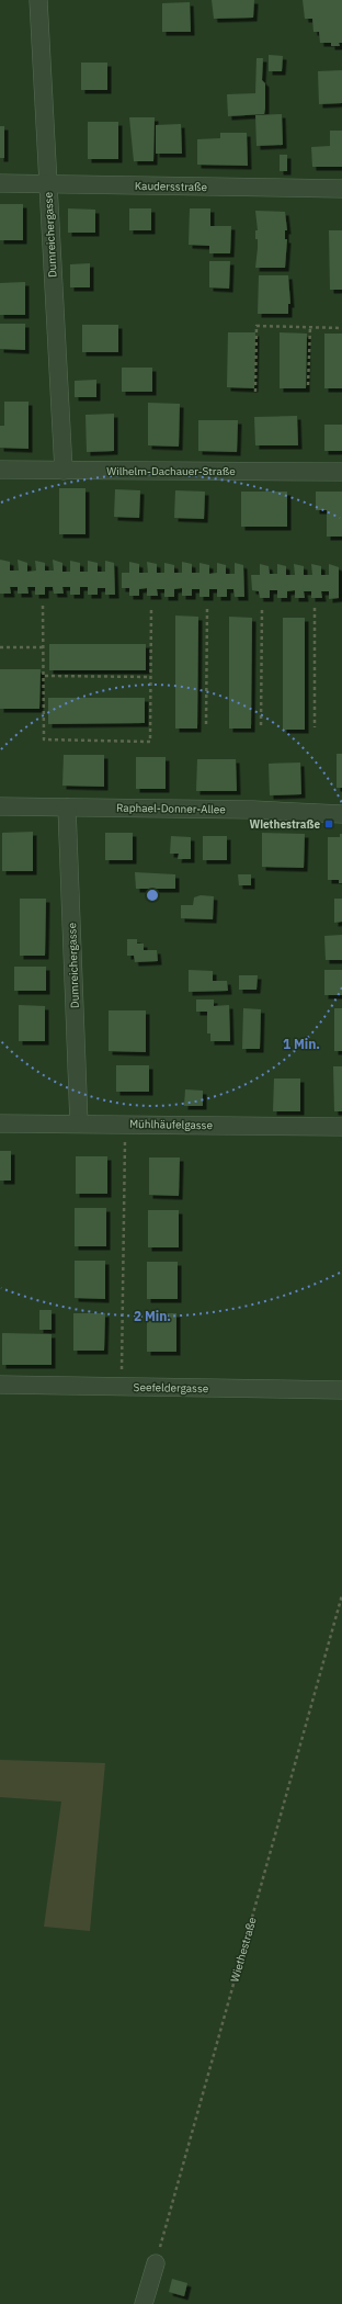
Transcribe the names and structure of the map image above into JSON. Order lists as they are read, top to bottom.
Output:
{
  "streets": {
    "street": [
      "Kaudersstraße",
      "Dumreichergasse",
      "Wilhelm-Dachauer-Straße",
      "Raphael-Donner-Allee",
      "Mühlhäufelgasse",
      "Seefeldergasse"
    ],
    "path": ["Wiethestraße"]
  },
  "crossings": [
    ["Kaudersstraße", "Dumreichergasse"],
    ["Dumreichergasse", "Wilhelm-Dachauer-Straße"],
    ["Dumreichergasse", "Raphael-Donner-Allee"],
    ["Dumreichergasse", "Mühlhäufelgasse"]
  ],
  "places": {
    "transit": ["Wiethestraße"]
  },
  "rings": ["1 Min.", "2 Min."]
}
